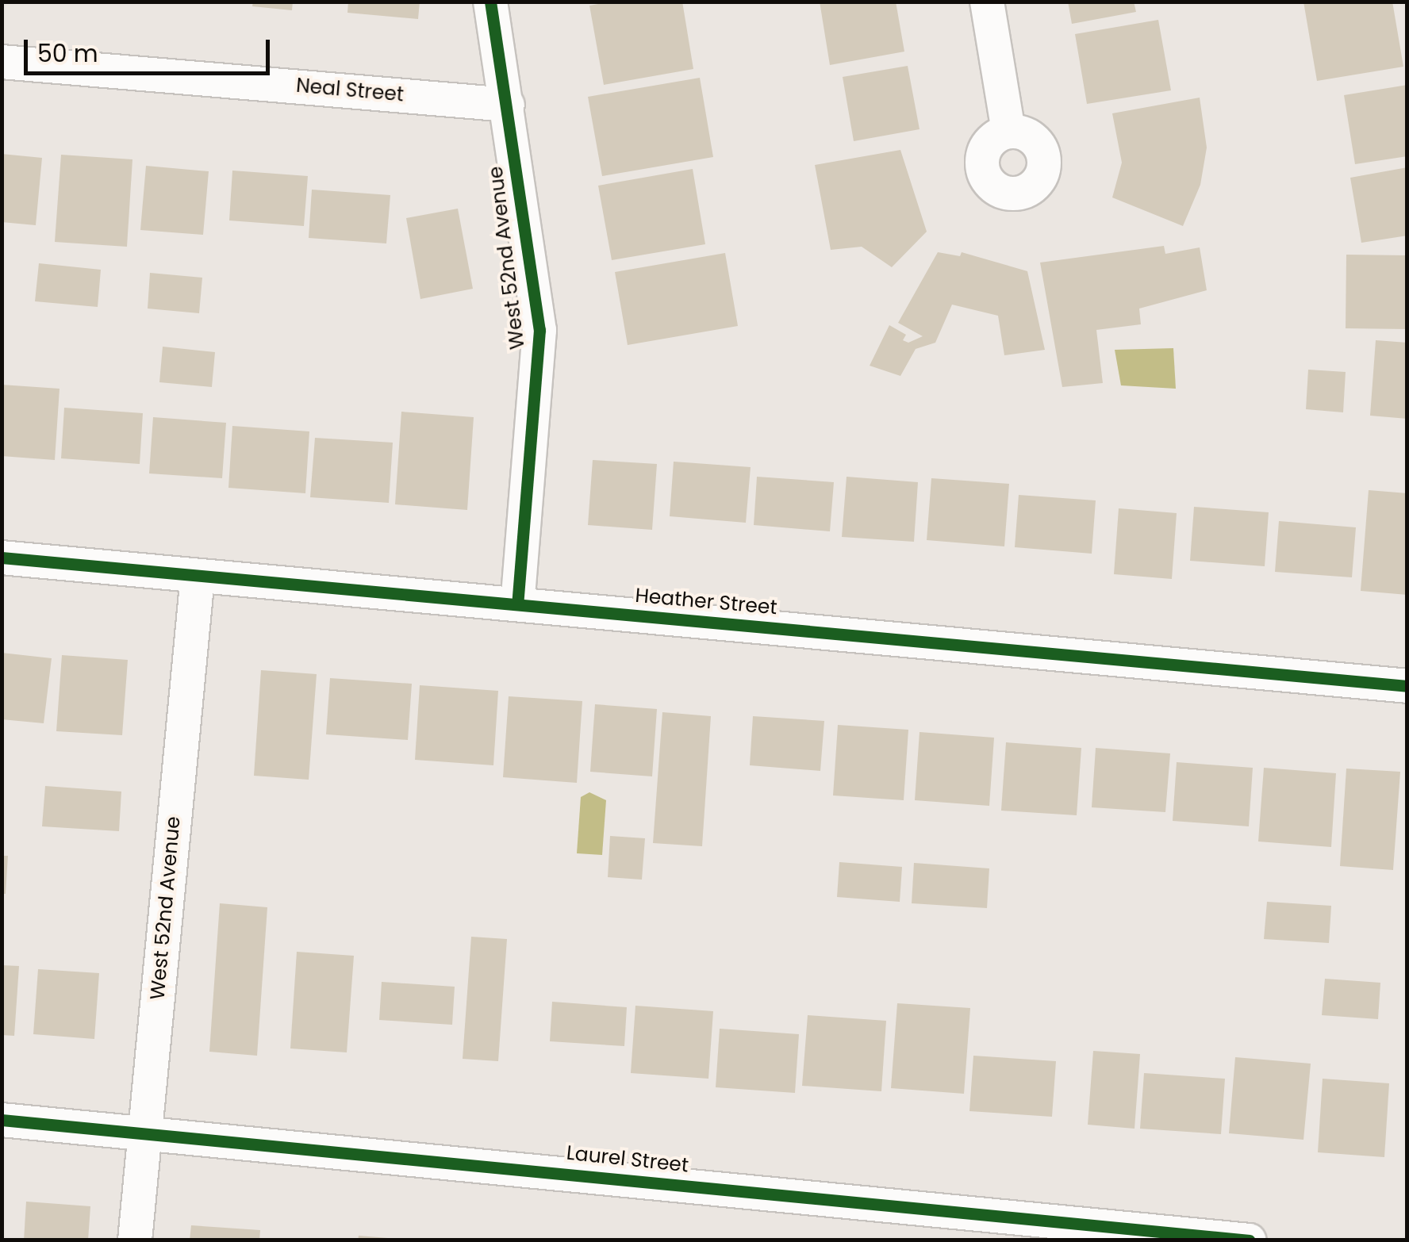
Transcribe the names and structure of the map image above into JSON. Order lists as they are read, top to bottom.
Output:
{
  "streets": {
    "street": [
      "Neal Street",
      "West 52nd Avenue",
      "Heather Street",
      "Laurel Street"
    ]
  },
  "crossings": [
    ["Neal Street", "West 52nd Avenue"],
    ["West 52nd Avenue", "Heather Street"],
    ["West 52nd Avenue", "Laurel Street"]
  ],
  "scale_bar": "50 m"
}
